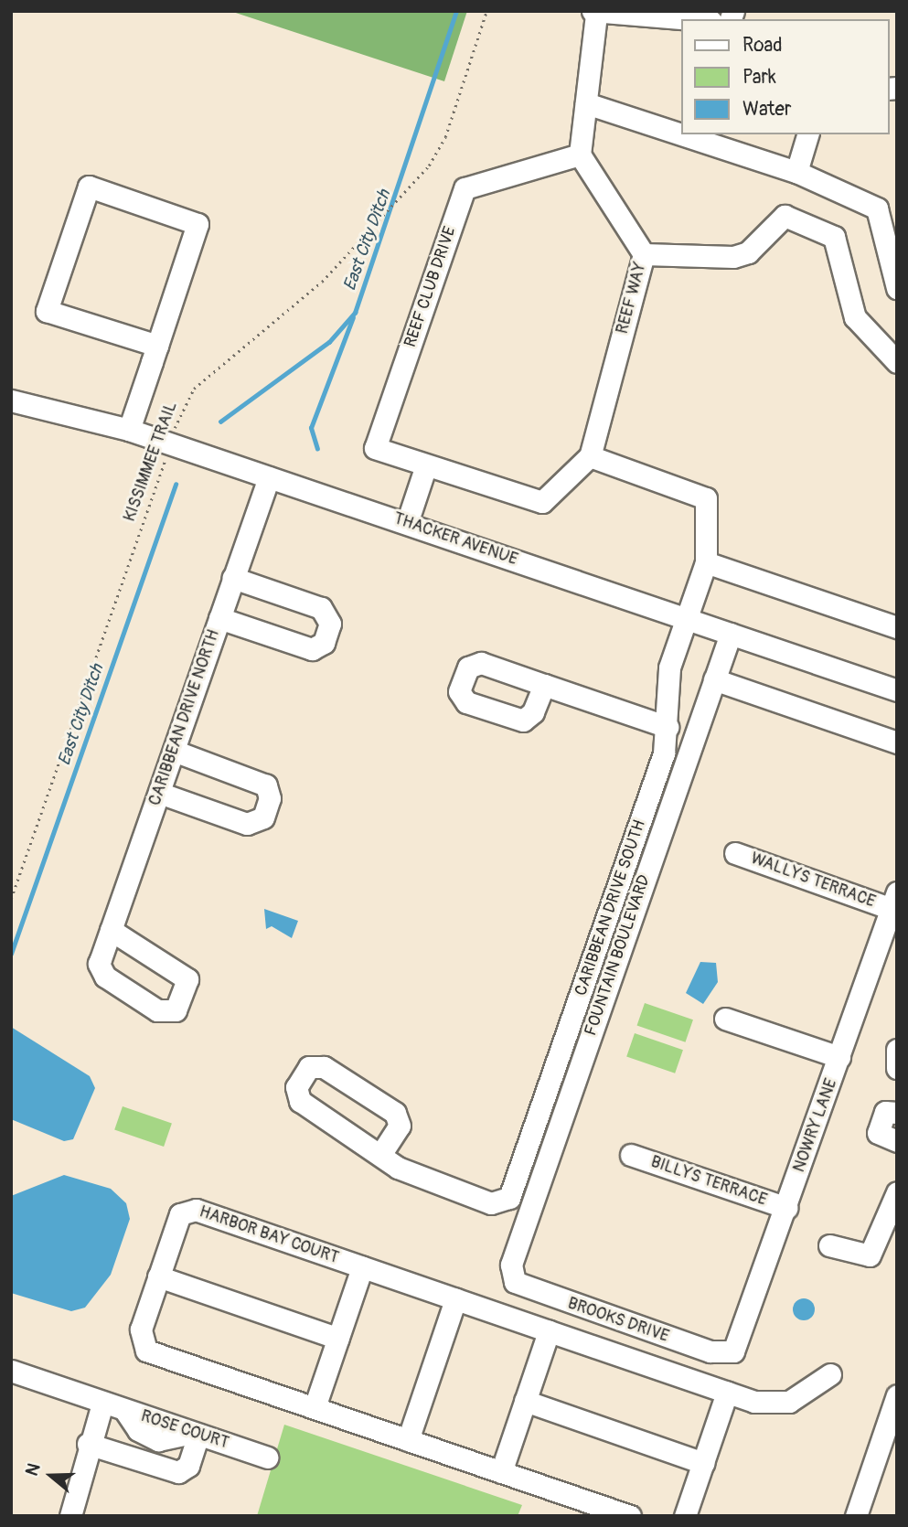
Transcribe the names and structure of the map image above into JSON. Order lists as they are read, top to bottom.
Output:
{
  "streets": {
    "street": [
      "REEF CLUB DRIVE",
      "REEF WAY",
      "THACKER AVENUE",
      "CARIBBEAN DRIVE NORTH",
      "WALLYS TERRACE",
      "CARIBBEAN DRIVE SOUTH",
      "FOUNTAIN BOULEVARD",
      "NOWRY LANE",
      "BILLYS TERRACE",
      "HARBOR BAY COURT",
      "BROOKS DRIVE",
      "ROSE COURT"
    ],
    "path": ["KISSIMMEE TRAIL"]
  },
  "crossings": [
    ["REEF CLUB DRIVE", "REEF WAY"],
    ["KISSIMMEE TRAIL", "THACKER AVENUE"],
    ["THACKER AVENUE", "CARIBBEAN DRIVE NORTH"],
    ["THACKER AVENUE", "CARIBBEAN DRIVE SOUTH"],
    ["THACKER AVENUE", "FOUNTAIN BOULEVARD"],
    ["WALLYS TERRACE", "NOWRY LANE"],
    ["FOUNTAIN BOULEVARD", "BROOKS DRIVE"],
    ["NOWRY LANE", "BILLYS TERRACE"],
    ["NOWRY LANE", "BROOKS DRIVE"]
  ],
  "water": ["East City Ditch"],
  "legend": ["Road", "Park", "Water"],
  "north": "left"
}
